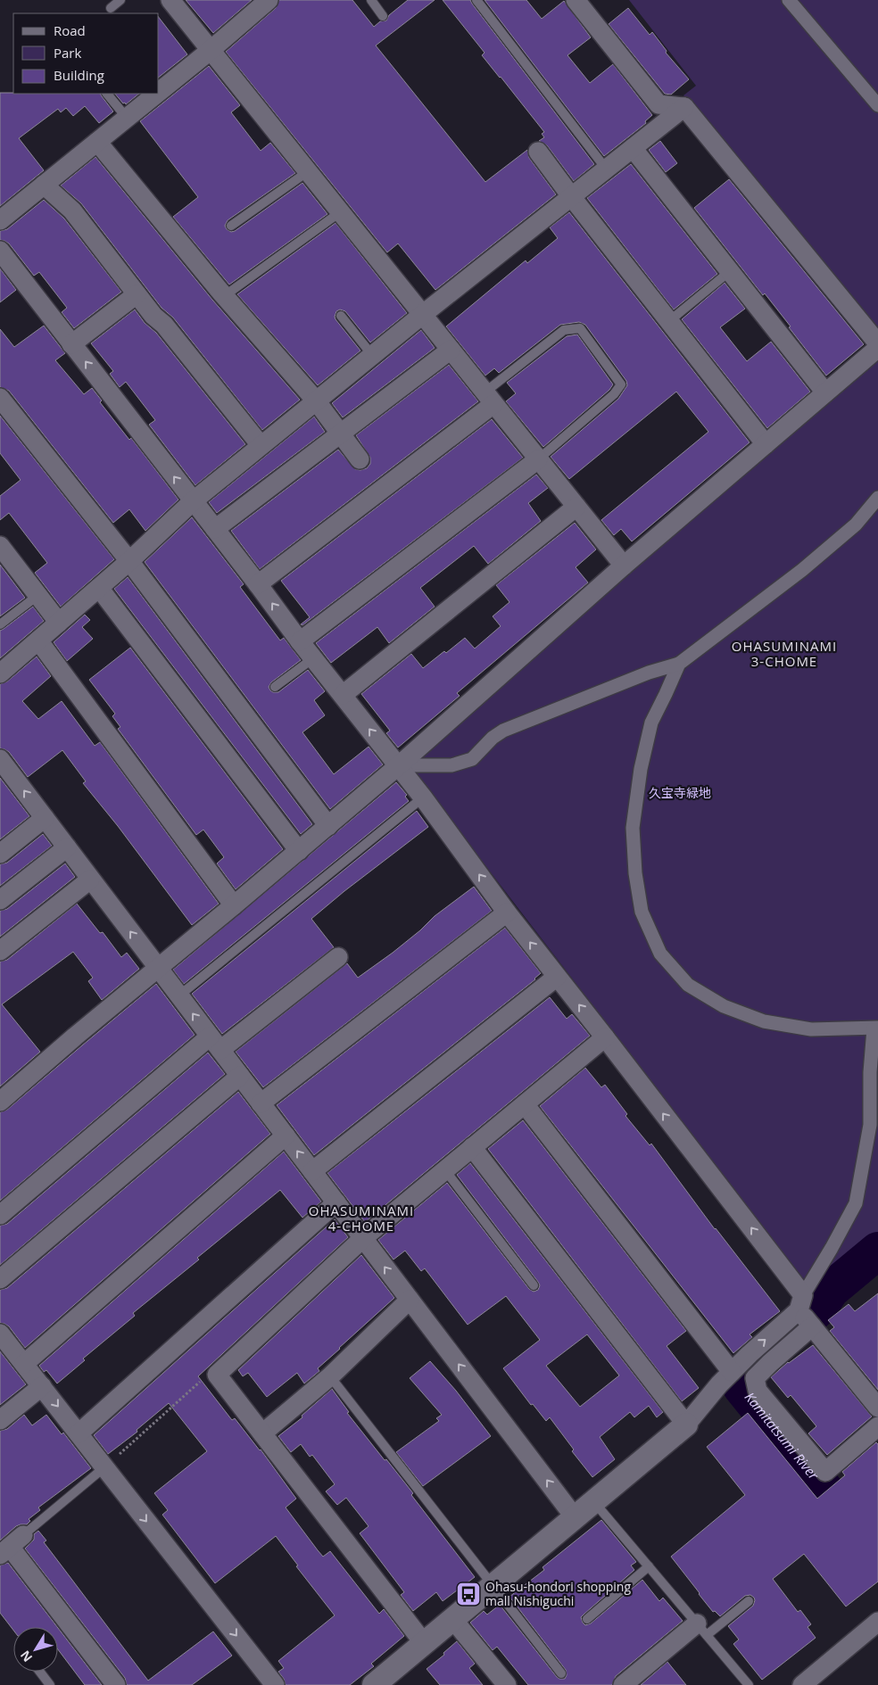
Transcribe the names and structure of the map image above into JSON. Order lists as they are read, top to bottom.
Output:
{
  "districts": ["OHASUMINAMI 3-CHOME", "OHASUMINAMI 4-CHOME"],
  "water": ["Kamitatsumi River"],
  "parks": ["久宝寺緑地"],
  "places": {
    "bus stop": ["Ohasu-hondori shopping mall Nishiguchi"]
  },
  "legend": ["Road", "Park", "Building"],
  "north": "bottom left"
}
